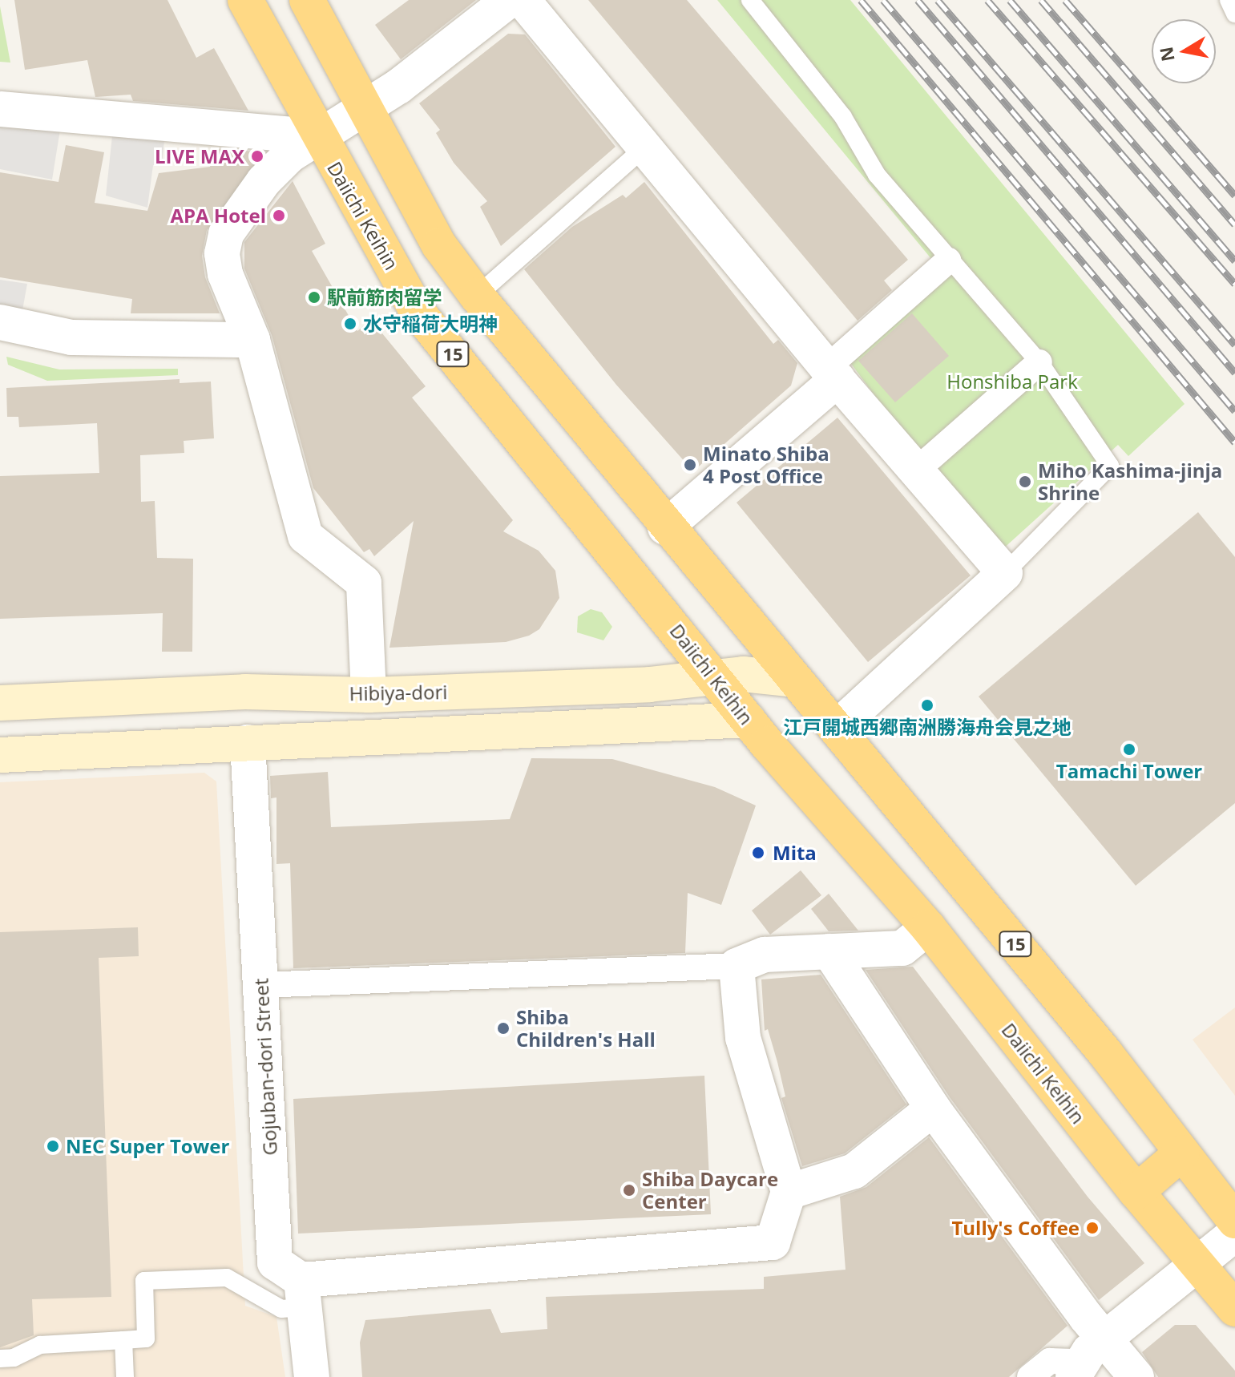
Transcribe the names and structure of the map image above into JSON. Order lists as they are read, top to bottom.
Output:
{
  "streets": {
    "highway": ["Daiichi Keihin", "15"],
    "main road": ["Hibiya-dori"],
    "street": ["Gojuban-dori Street"]
  },
  "crossings": [
    ["Daiichi Keihin", "Hibiya-dori"],
    ["15", "Hibiya-dori"]
  ],
  "parks": ["Honshiba Park"],
  "places": [
    "LIVE MAX",
    "APA Hotel",
    "駅前筋肉留学",
    "水守稲荷大明神",
    "Minato Shiba 4 Post Office",
    "Miho Kashima-jinja Shrine",
    "江戸開城西郷南洲勝海舟会見之地",
    "Tamachi Tower",
    "Mita",
    "Shiba Children's Hall",
    "NEC Super Tower",
    "Shiba Daycare Center",
    "Tully's Coffee"
  ],
  "north": "left"
}
